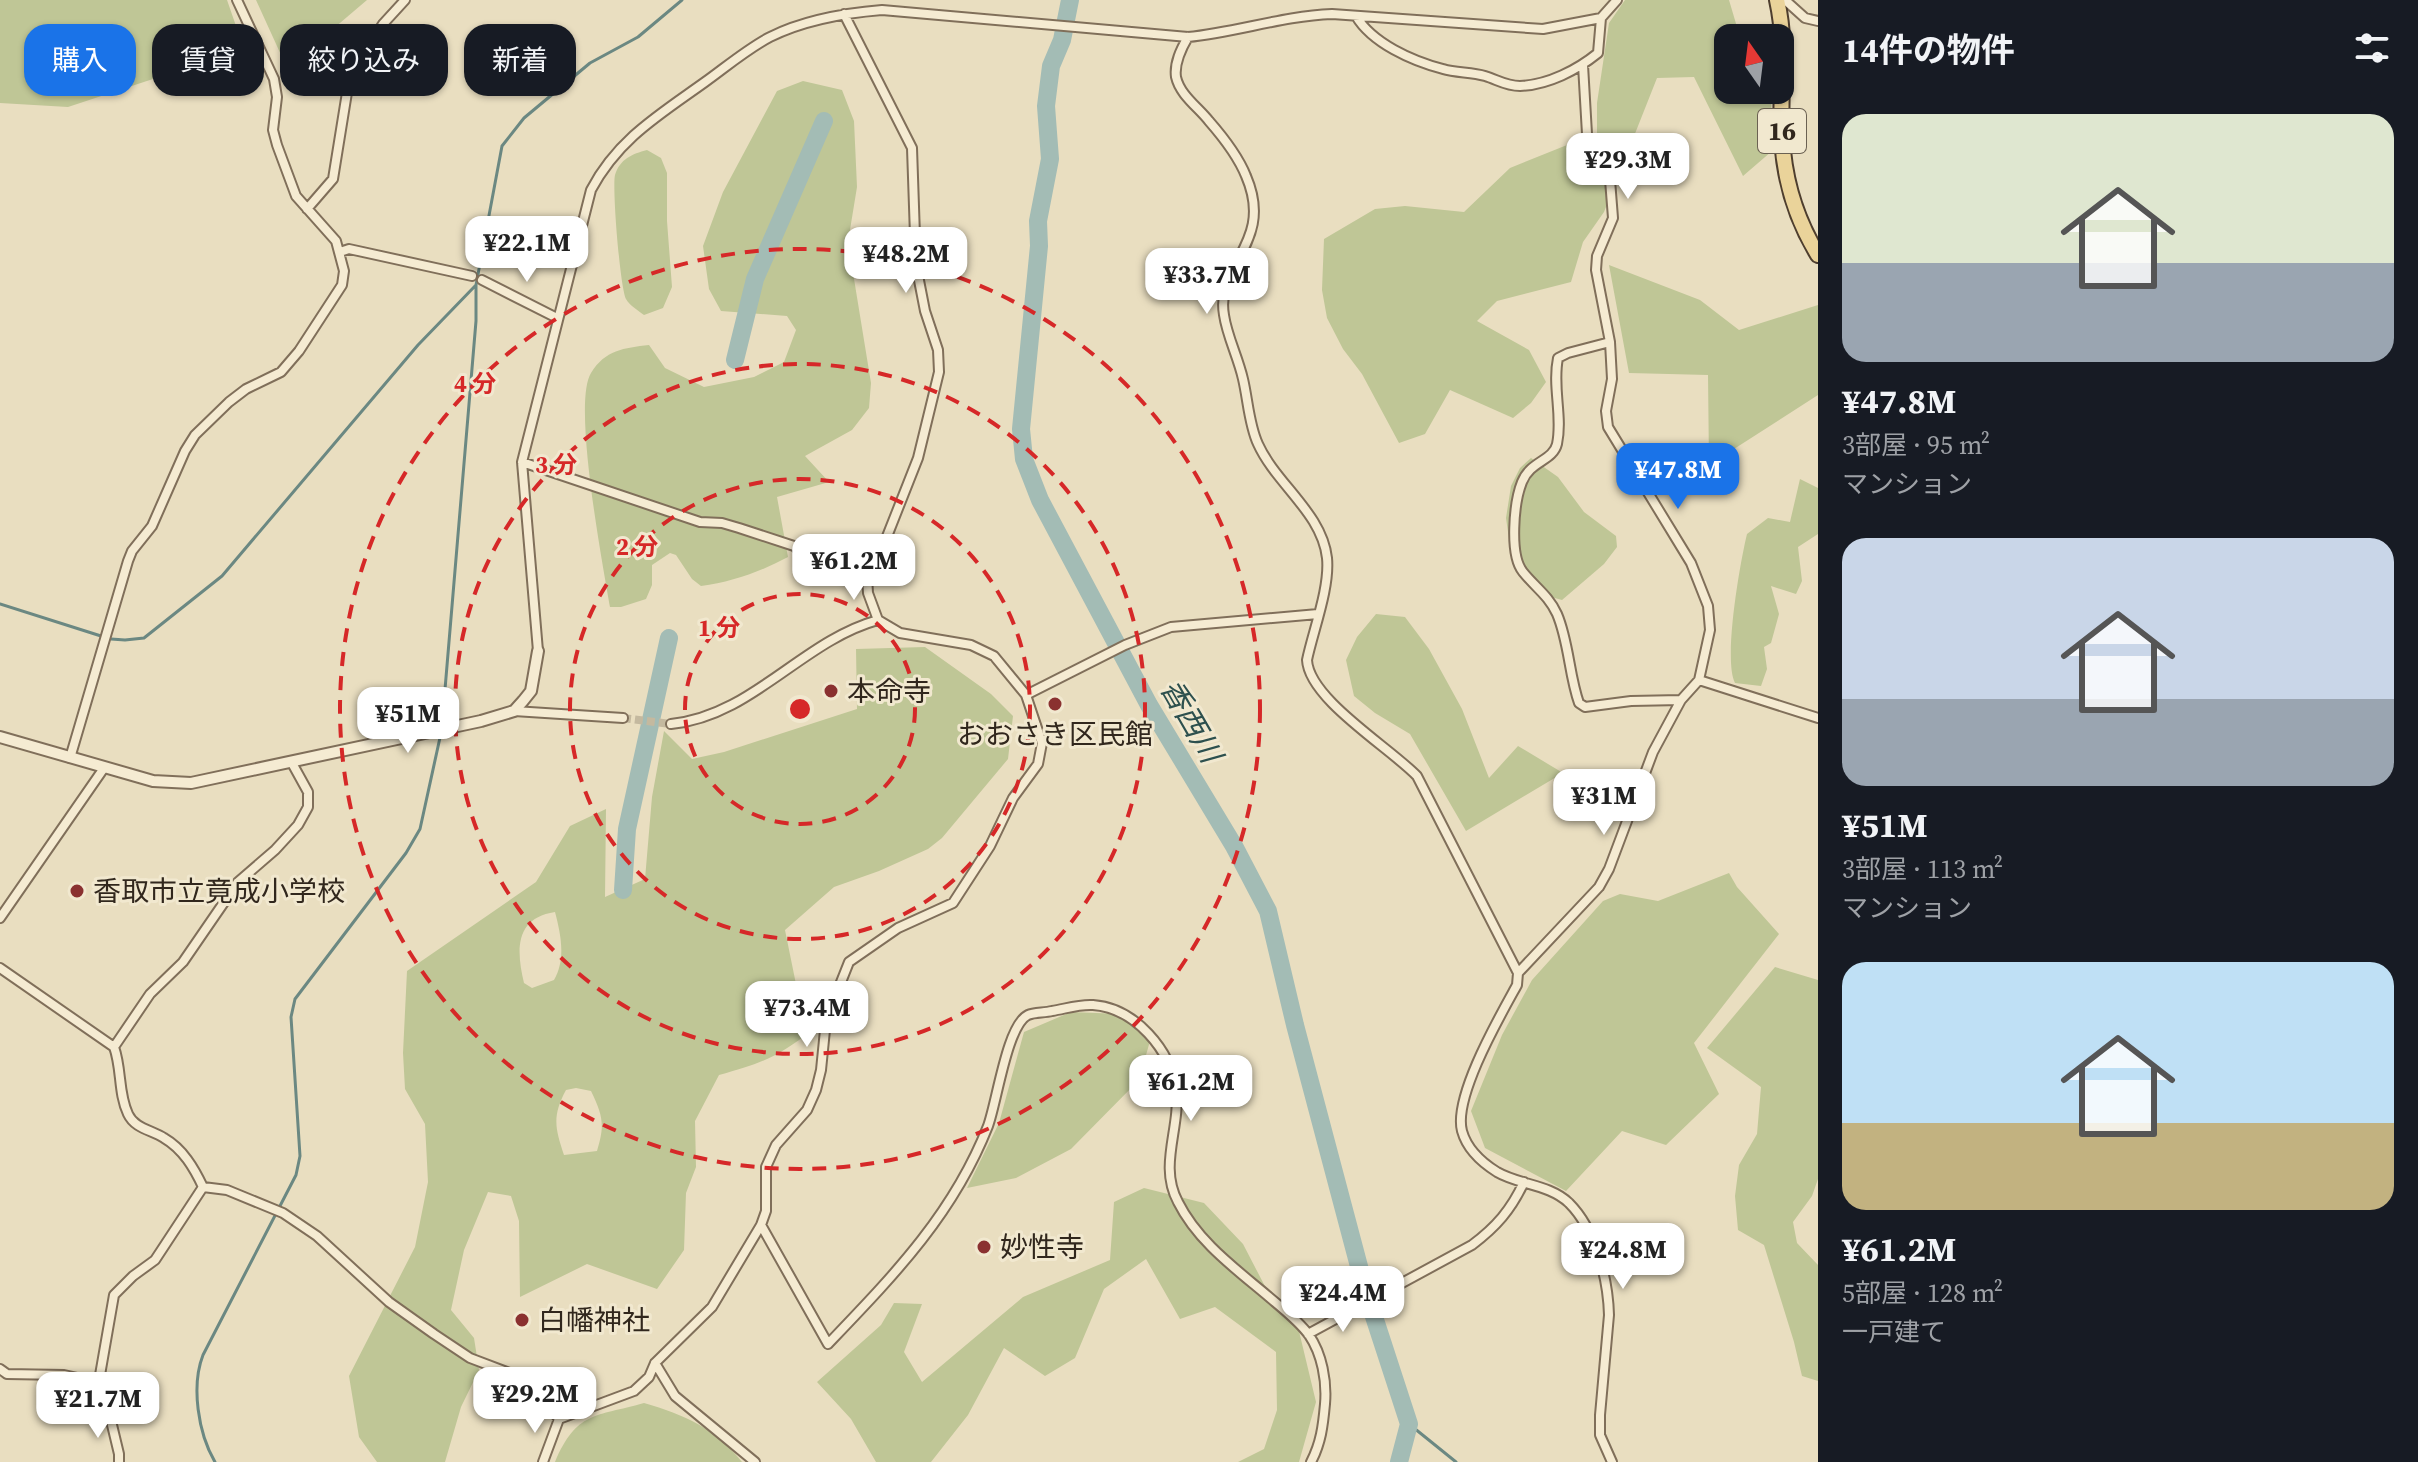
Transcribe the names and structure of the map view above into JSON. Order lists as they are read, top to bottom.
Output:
{
  "streets": {
    "main road": ["16"]
  },
  "water": ["香西川"],
  "places": [
    "本命寺",
    "おおさき区民館",
    "香取市立竟成小学校",
    "妙性寺",
    "白幡神社"
  ],
  "north": "top",
  "page": {
    "heading": "14件の物件",
    "chip": [
      "購入",
      "賃貸",
      "絞り込み",
      "新着"
    ],
    "list": [
      {
        "name": "¥47.8M",
        "note": "3部屋 · 95 m² · マンション"
      },
      {
        "name": "¥51M",
        "note": "3部屋 · 113 m² · マンション"
      },
      {
        "name": "¥61.2M",
        "note": "5部屋 · 128 m² · 一戸建て"
      }
    ],
    "price": [
      "¥29.3M",
      "¥22.1M",
      "¥48.2M",
      "¥33.7M",
      "¥47.8M",
      "¥61.2M",
      "¥51M",
      "¥31M",
      "¥73.4M",
      "¥61.2M",
      "¥24.8M",
      "¥24.4M",
      "¥29.2M",
      "¥21.7M"
    ]
  },
  "rings": [
    "4 分",
    "3 分",
    "2 分",
    "1 分"
  ]
}
